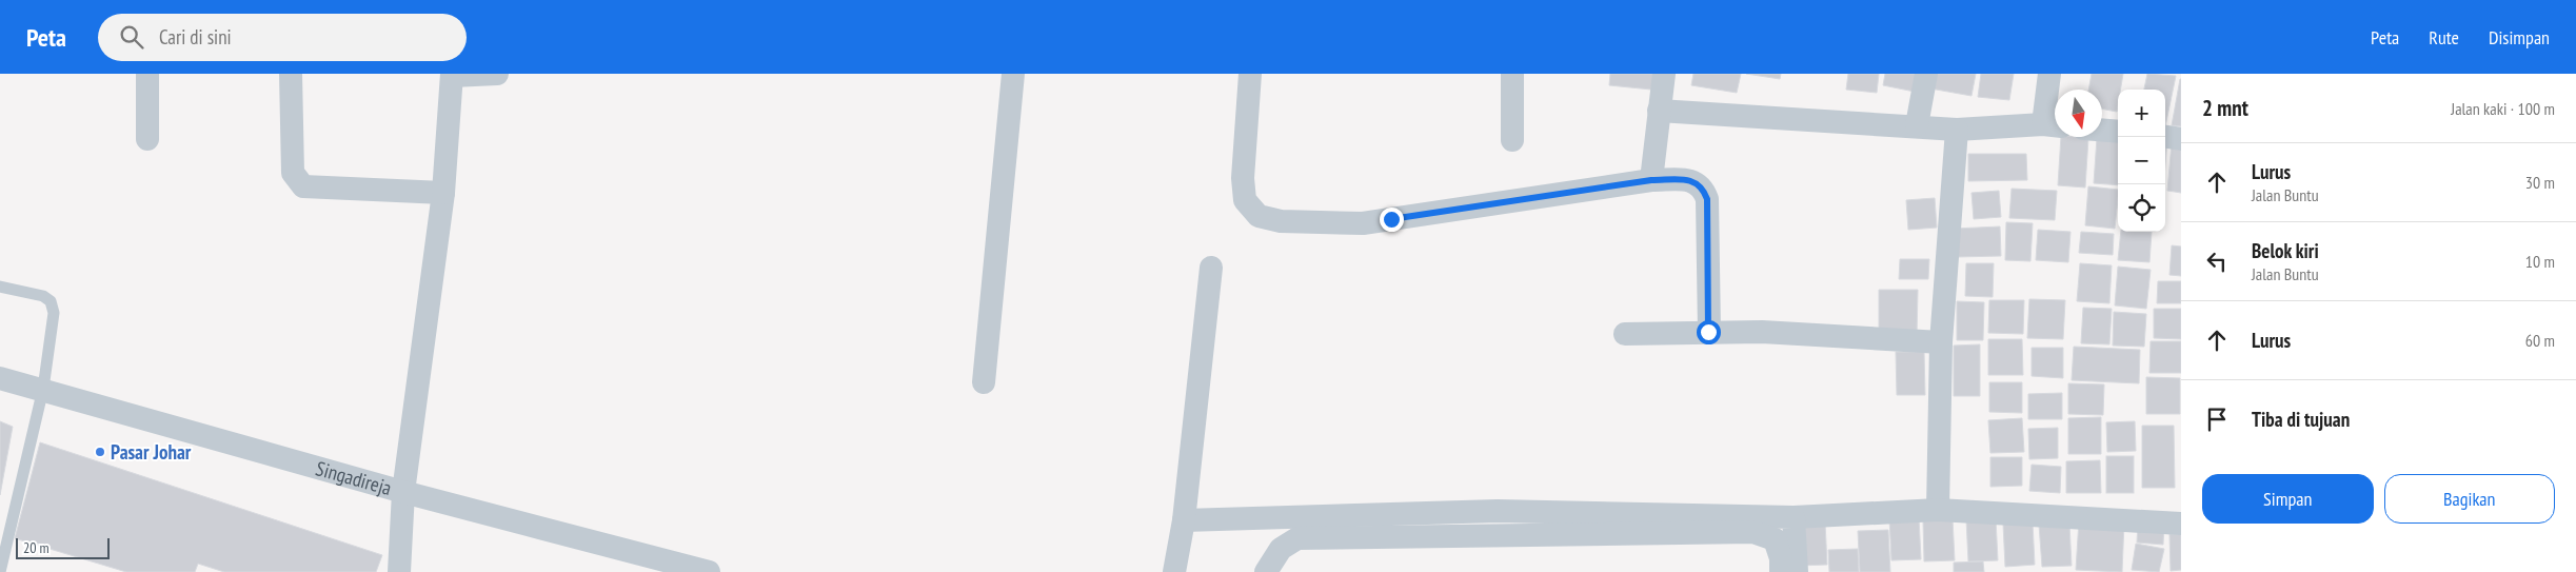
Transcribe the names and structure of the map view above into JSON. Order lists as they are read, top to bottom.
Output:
{
  "streets": {
    "street": ["Singadireja"]
  },
  "places": ["Pasar Johar"],
  "scale_bar": "20 m",
  "north": "bottom",
  "page": {
    "header": "Peta",
    "search": "Cari di sini",
    "nav": ["Peta", "Rute", "Disimpan"],
    "heading": ["2 mnt", "Jalan kaki · 100 m"],
    "map_buttons": ["+", "−"],
    "list": [
      ["Lurus", "Jalan Buntu", "30 m"],
      ["Belok kiri", "Jalan Buntu", "10 m"],
      ["Lurus", "60 m"],
      "Tiba di tujuan"
    ],
    "buttons": ["Simpan", "Bagikan"],
    "scale": "20 m"
  }
}
